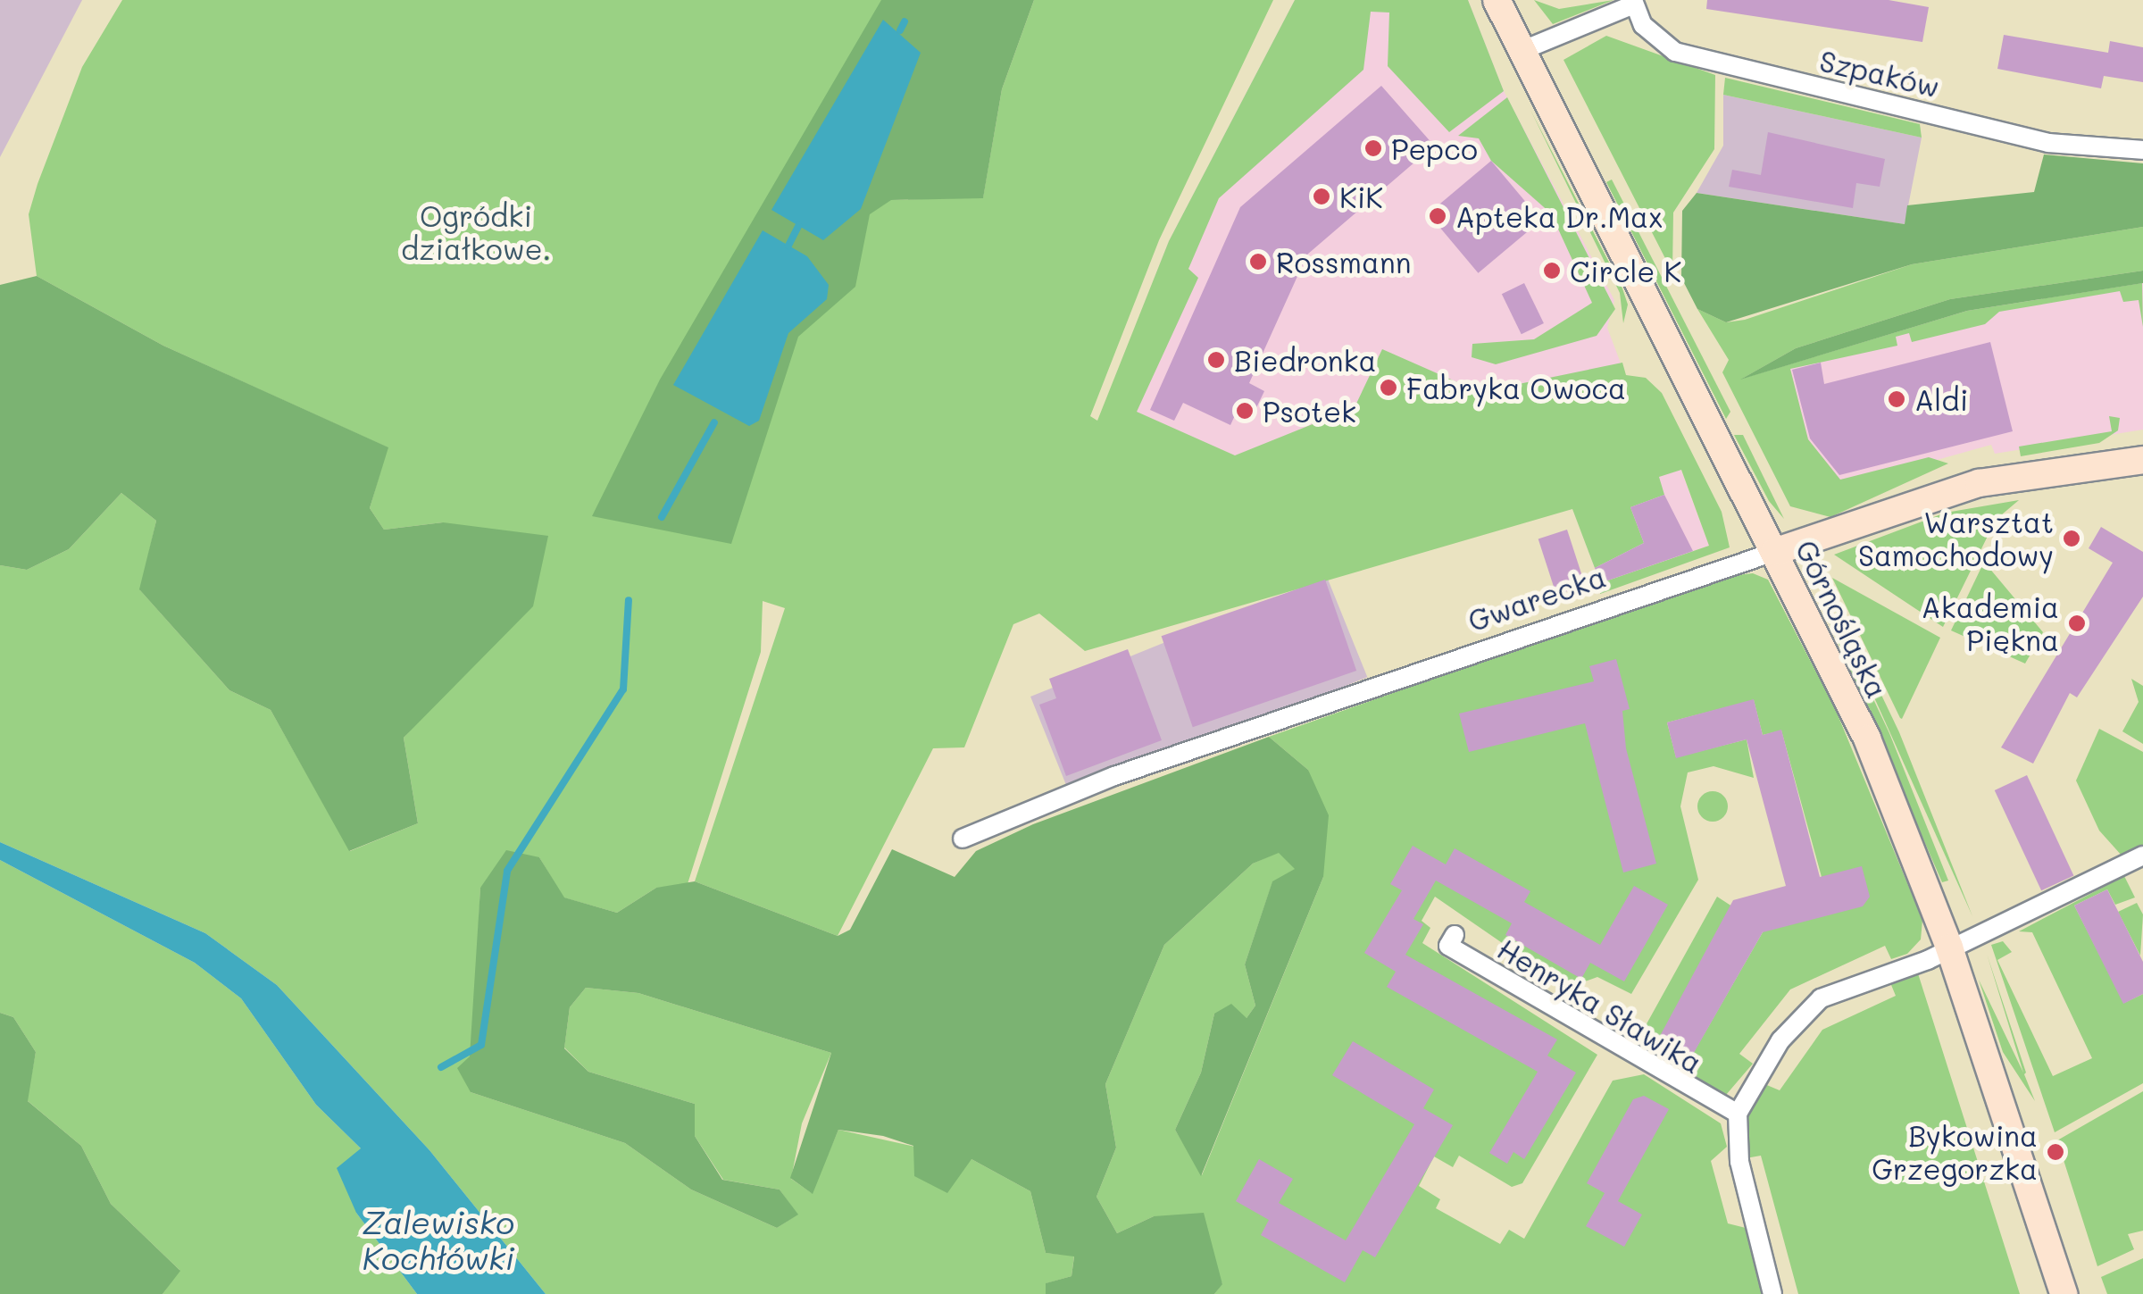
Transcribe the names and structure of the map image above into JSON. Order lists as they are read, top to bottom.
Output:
{
  "streets": {
    "street": [
      "Szpaków",
      "Gwarecka",
      "Górnośląska",
      "Henryka Sławika"
    ]
  },
  "crossings": [
    ["Gwarecka", "Górnośląska"]
  ],
  "water": ["Zalewisko Kochłówki"],
  "parks": ["Ogródki działkowe."],
  "places": [
    "Pepco",
    "KiK",
    "Apteka Dr.Max",
    "Rossmann",
    "Circle K",
    "Biedronka",
    "Fabryka Owoca",
    "Aldi",
    "Psotek",
    "Warsztat Samochodowy",
    "Akademia Piękna",
    "Bykowina Grzegorzka"
  ]
}
